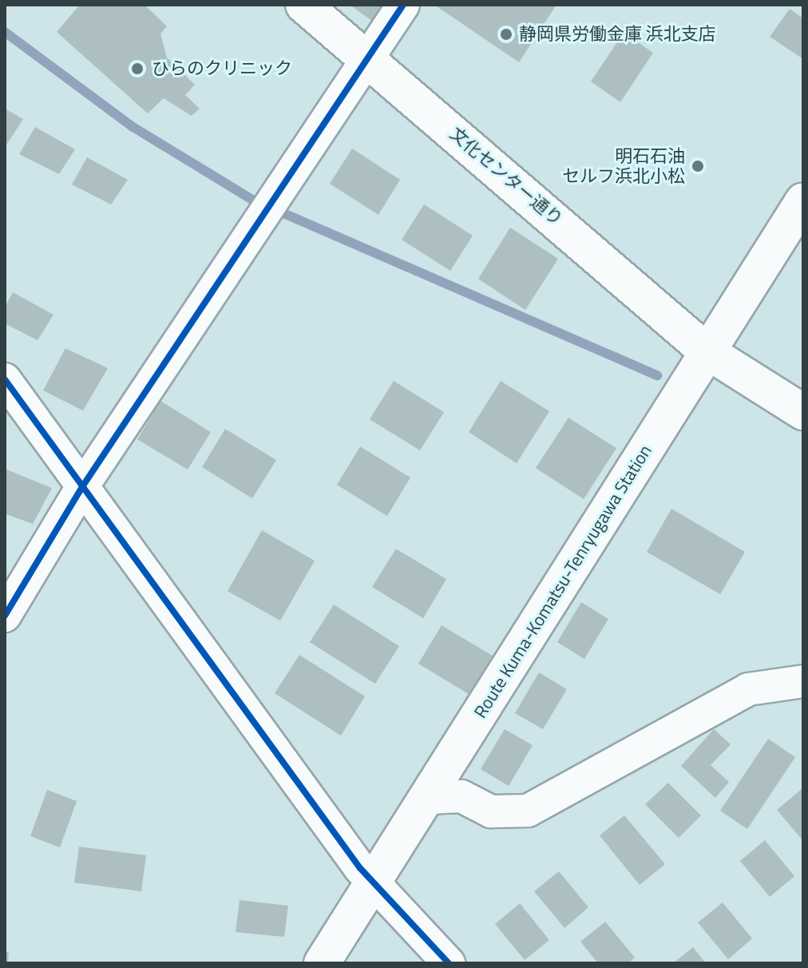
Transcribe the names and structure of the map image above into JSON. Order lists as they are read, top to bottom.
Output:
{
  "streets": {
    "main road": ["文化センター通り", "Route Kuma-Komatsu-Tenryugawa Station"]
  },
  "crossings": [
    ["文化センター通り", "Route Kuma-Komatsu-Tenryugawa Station"]
  ],
  "places": ["静岡県労働金庫 浜北支店", "ひらのクリニック", "明石石油 セルフ浜北小松"]
}
